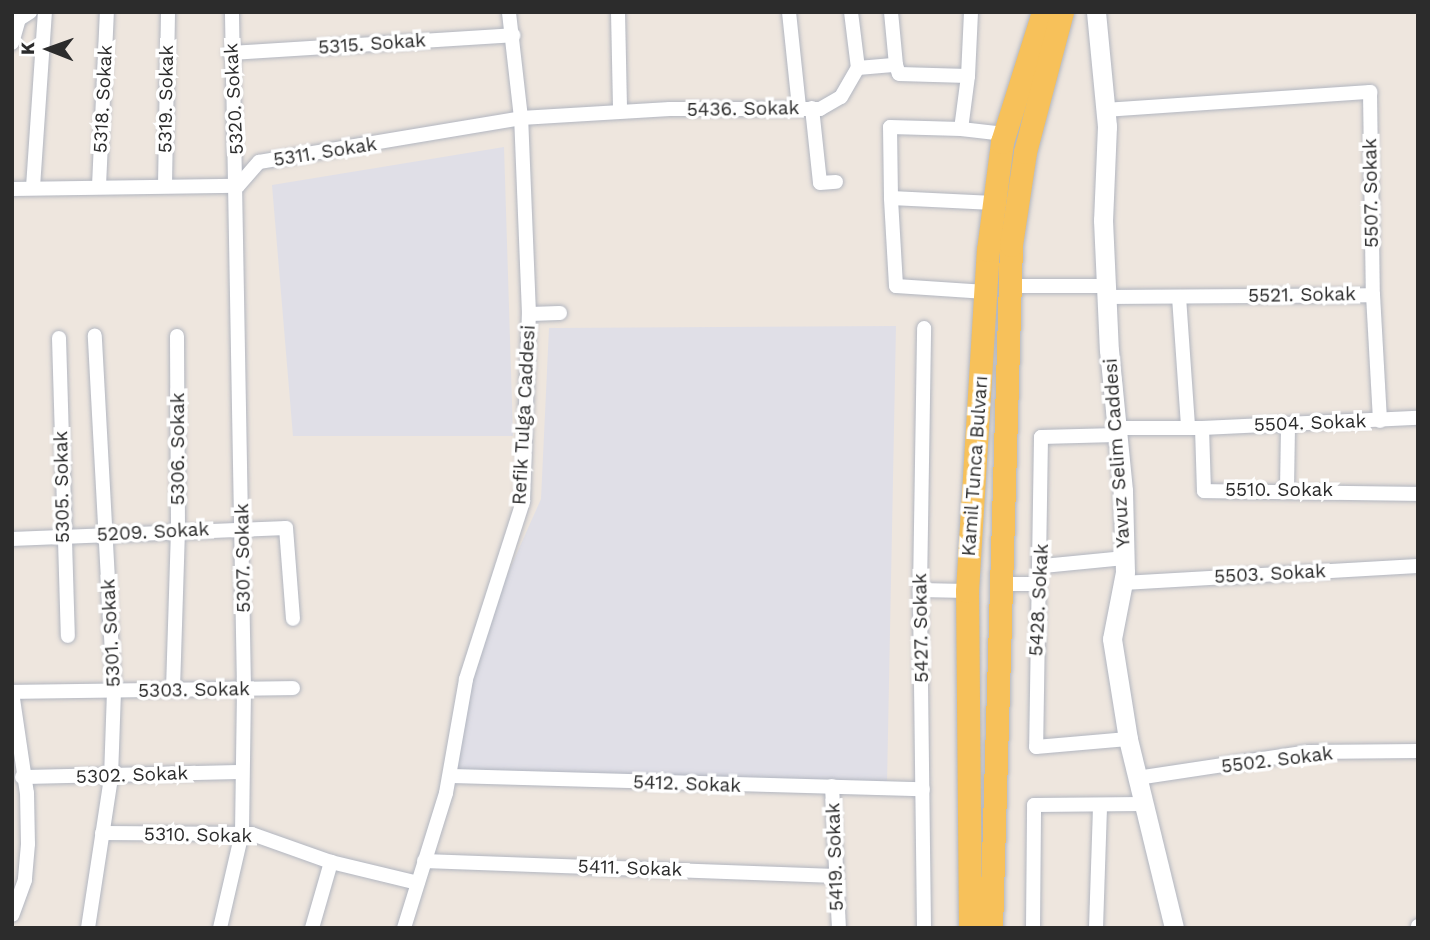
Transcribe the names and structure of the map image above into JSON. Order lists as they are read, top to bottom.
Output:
{
  "streets": {
    "main road": ["Kamil Tunca Bulvarı"],
    "street": [
      "5315. Sokak",
      "5318. Sokak",
      "5319. Sokak",
      "5320. Sokak",
      "5436. Sokak",
      "5311. Sokak",
      "5507. Sokak",
      "5521. Sokak",
      "Refik Tulga Caddesi",
      "5504. Sokak",
      "5306. Sokak",
      "Yavuz Selim Caddesi",
      "5305. Sokak",
      "5510. Sokak",
      "5209. Sokak",
      "5307. Sokak",
      "5503. Sokak",
      "5428. Sokak",
      "5427. Sokak",
      "5301. Sokak",
      "5303. Sokak",
      "5502. Sokak",
      "5302. Sokak",
      "5412. Sokak",
      "5310. Sokak",
      "5419. Sokak",
      "5411. Sokak"
    ]
  },
  "crossings": [
    ["5315. Sokak", "5320. Sokak"],
    ["5315. Sokak", "Refik Tulga Caddesi"],
    ["5320. Sokak", "5311. Sokak"],
    ["5320. Sokak", "5307. Sokak"],
    ["5436. Sokak", "5311. Sokak"],
    ["5436. Sokak", "Refik Tulga Caddesi"],
    ["5311. Sokak", "Refik Tulga Caddesi"],
    ["5311. Sokak", "5307. Sokak"],
    ["5507. Sokak", "5521. Sokak"],
    ["5507. Sokak", "Yavuz Selim Caddesi"],
    ["5521. Sokak", "5504. Sokak"],
    ["5521. Sokak", "Yavuz Selim Caddesi"],
    ["5521. Sokak", "Kamil Tunca Bulvarı"],
    ["Refik Tulga Caddesi", "5412. Sokak"],
    ["Refik Tulga Caddesi", "5310. Sokak"],
    ["Refik Tulga Caddesi", "5411. Sokak"],
    ["5504. Sokak", "5510. Sokak"],
    ["5306. Sokak", "5209. Sokak"],
    ["5306. Sokak", "5303. Sokak"],
    ["Yavuz Selim Caddesi", "5503. Sokak"],
    ["Yavuz Selim Caddesi", "5428. Sokak"],
    ["Yavuz Selim Caddesi", "5502. Sokak"],
    ["5305. Sokak", "5209. Sokak"],
    ["5209. Sokak", "5307. Sokak"],
    ["5209. Sokak", "5301. Sokak"],
    ["5307. Sokak", "5303. Sokak"],
    ["5307. Sokak", "5302. Sokak"],
    ["5307. Sokak", "5310. Sokak"],
    ["5427. Sokak", "5412. Sokak"],
    ["5301. Sokak", "5303. Sokak"],
    ["5301. Sokak", "5302. Sokak"],
    ["5301. Sokak", "5310. Sokak"],
    ["5412. Sokak", "5419. Sokak"],
    ["5419. Sokak", "5411. Sokak"]
  ],
  "north": "left"
}
